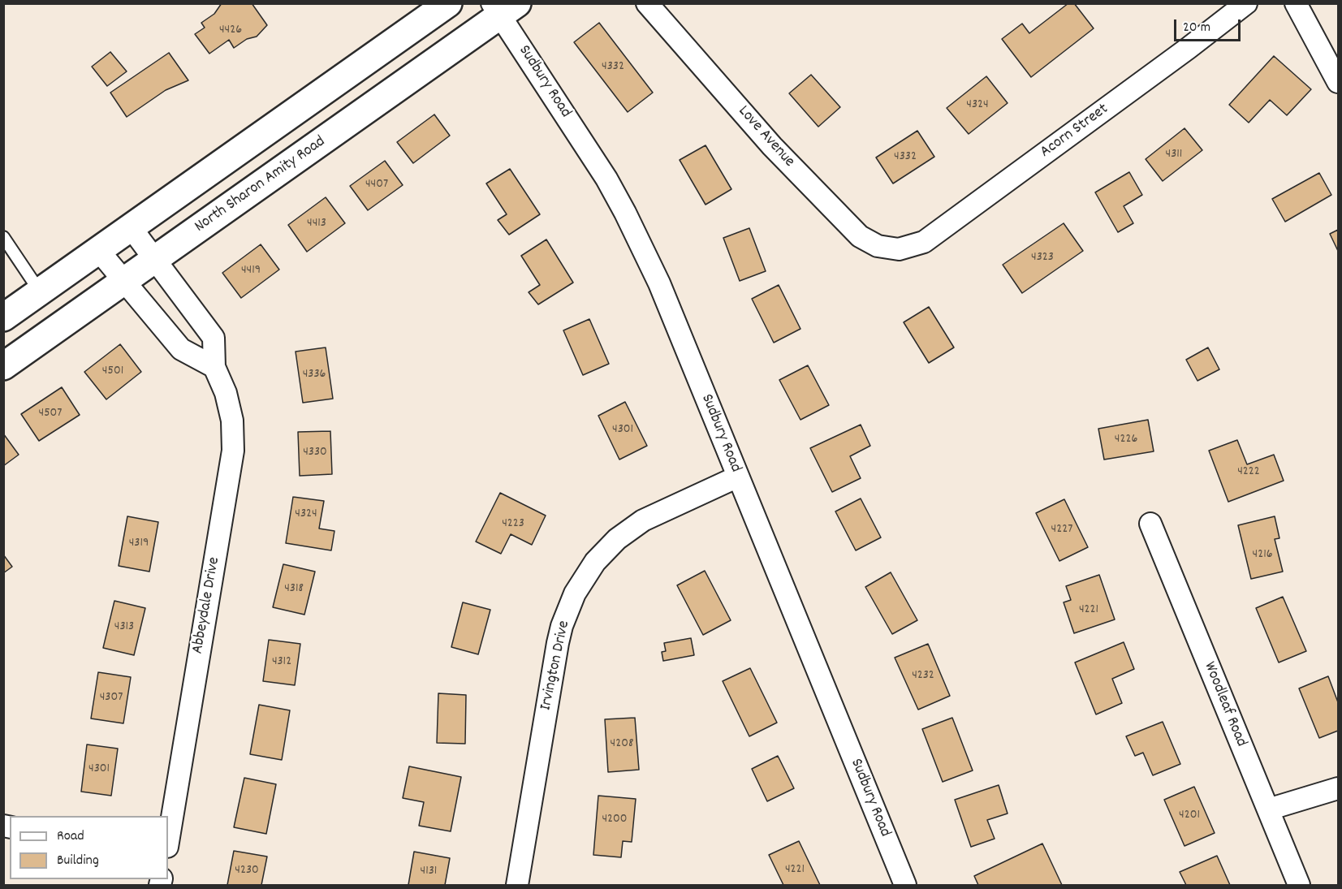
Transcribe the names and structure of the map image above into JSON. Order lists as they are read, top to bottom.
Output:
{
  "streets": {
    "main road": ["North Sharon Amity Road"],
    "street": [
      "Sudbury Road",
      "Acorn Street",
      "Love Avenue",
      "Abbeydale Drive",
      "Irvington Drive",
      "Woodleaf Road"
    ]
  },
  "crossings": [
    ["Sudbury Road", "North Sharon Amity Road"],
    ["Sudbury Road", "Irvington Drive"],
    ["Acorn Street", "Love Avenue"],
    ["North Sharon Amity Road", "Abbeydale Drive"]
  ],
  "house_numbers": [
    "4426",
    "4332",
    "4324",
    "4311",
    "4332",
    "4407",
    "4413",
    "4323",
    "4419",
    "4501",
    "4336",
    "4507",
    "4301",
    "4226",
    "4330",
    "4222",
    "4324",
    "4223",
    "4227",
    "4319",
    "4216",
    "4318",
    "4221",
    "4313",
    "4312",
    "4232",
    "4307",
    "4208",
    "4301",
    "4201",
    "4200",
    "4221",
    "4230",
    "4131"
  ],
  "legend": ["Road", "Building"],
  "scale_bar": "20 m"
}
